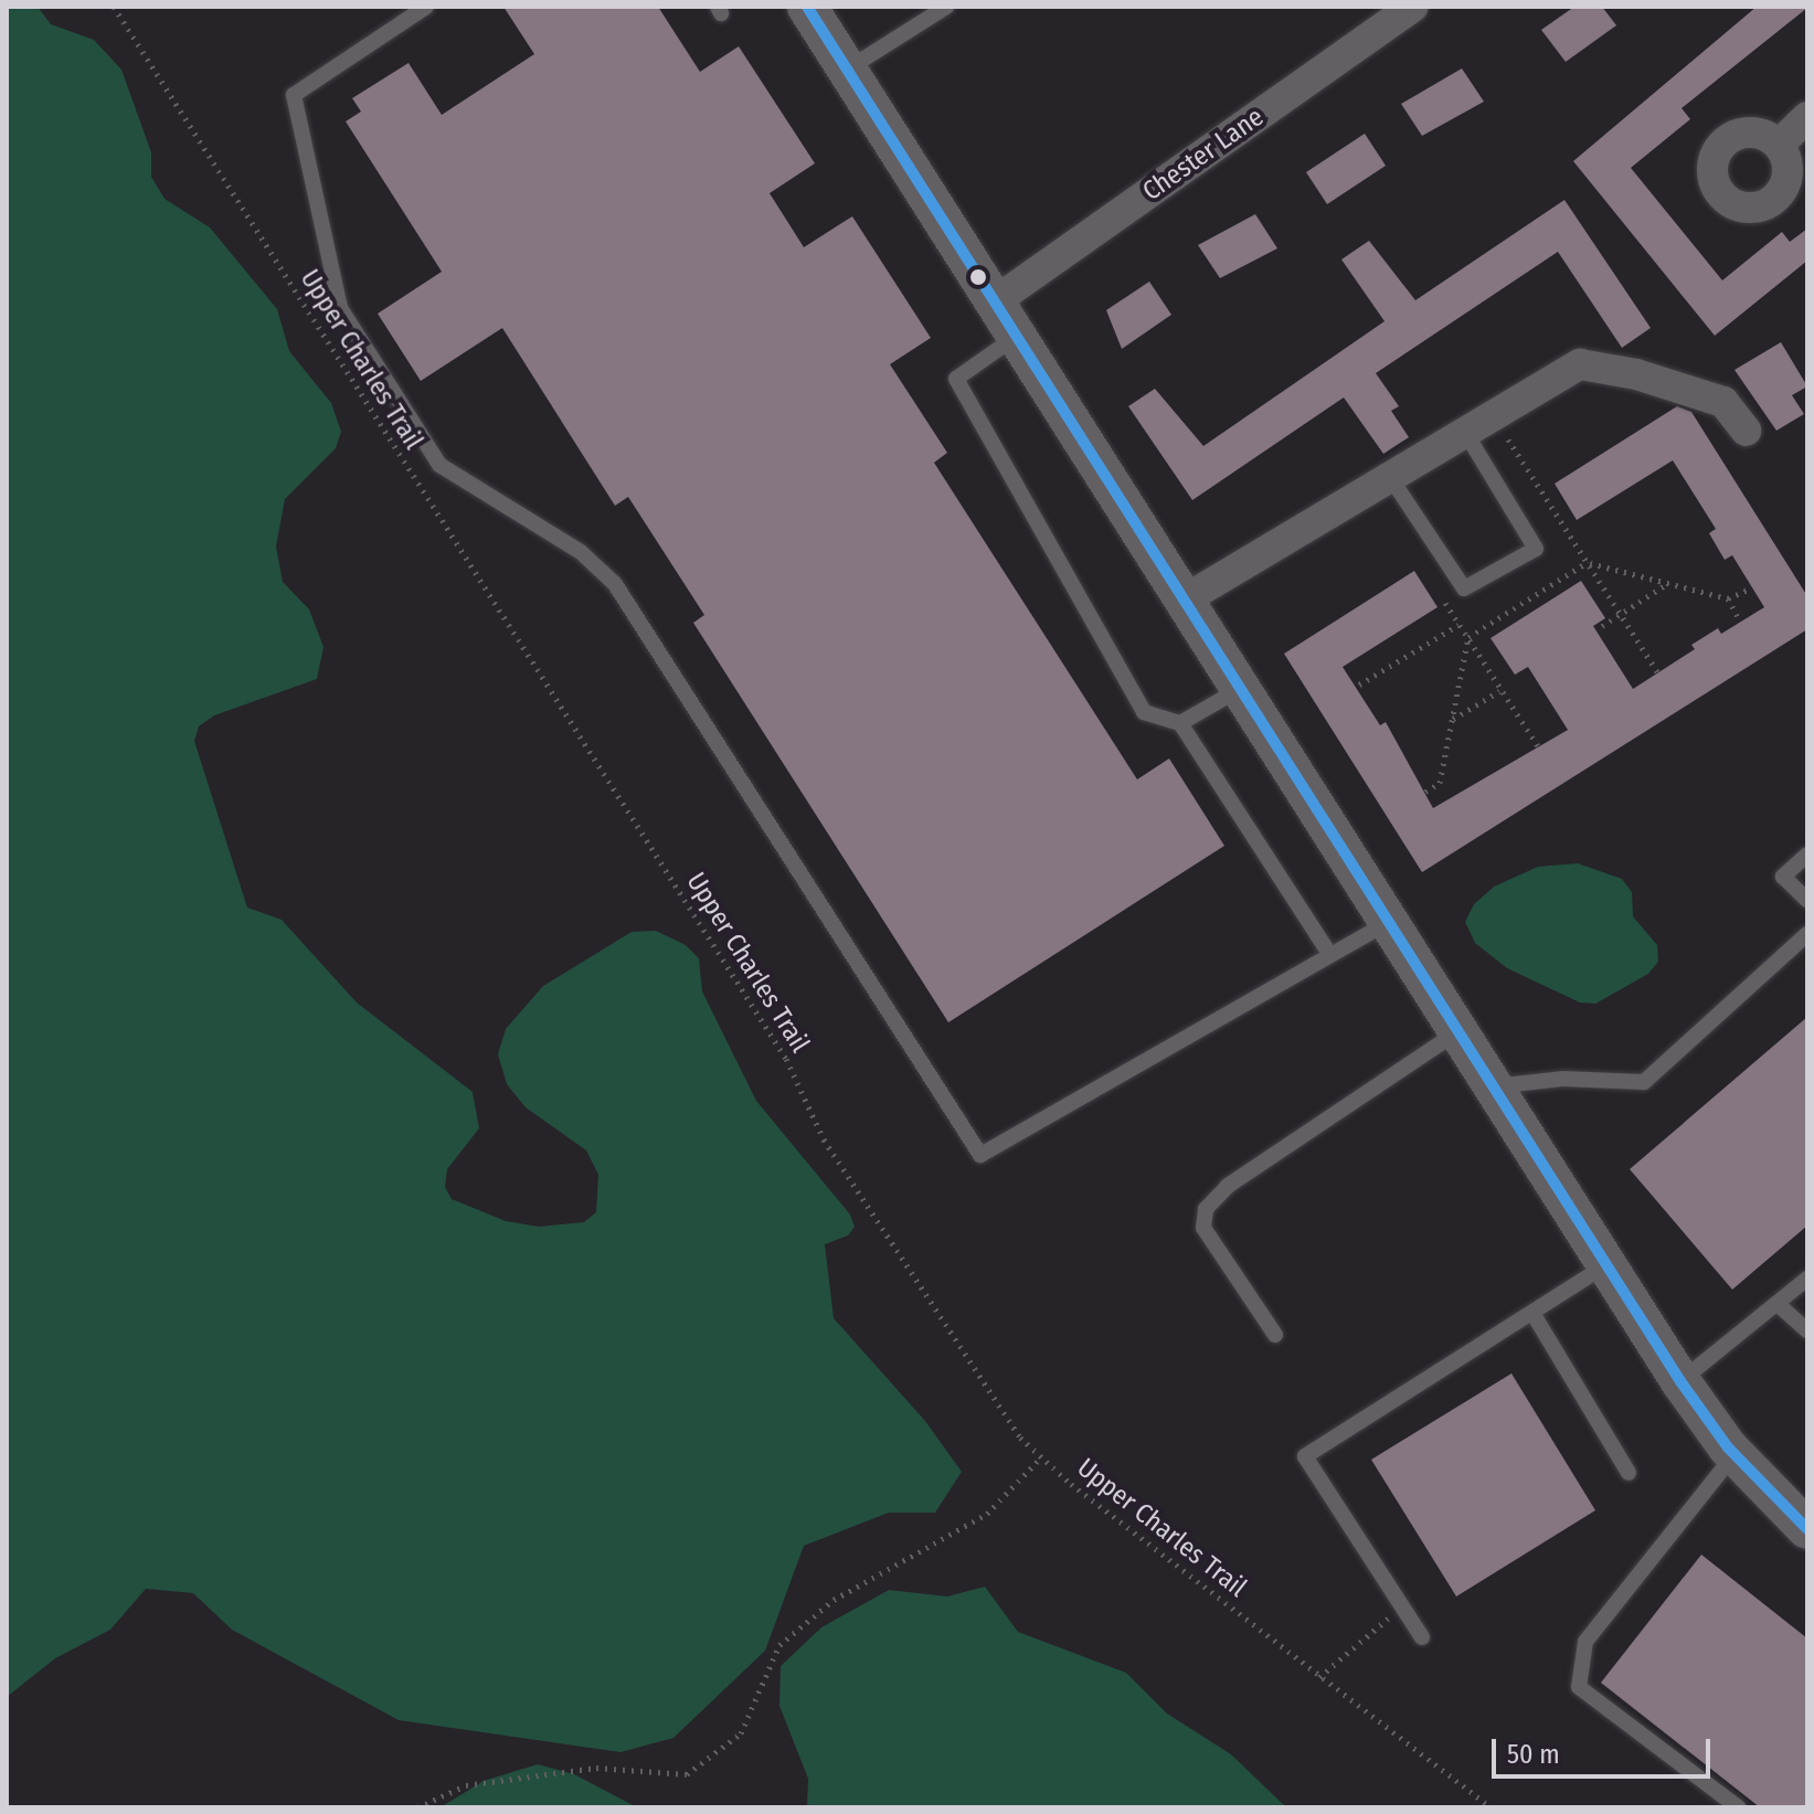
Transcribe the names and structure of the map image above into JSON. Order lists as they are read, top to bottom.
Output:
{
  "streets": {
    "street": ["Chester Lane"],
    "path": ["Upper Charles Trail"]
  },
  "scale_bar": "50 m"
}
